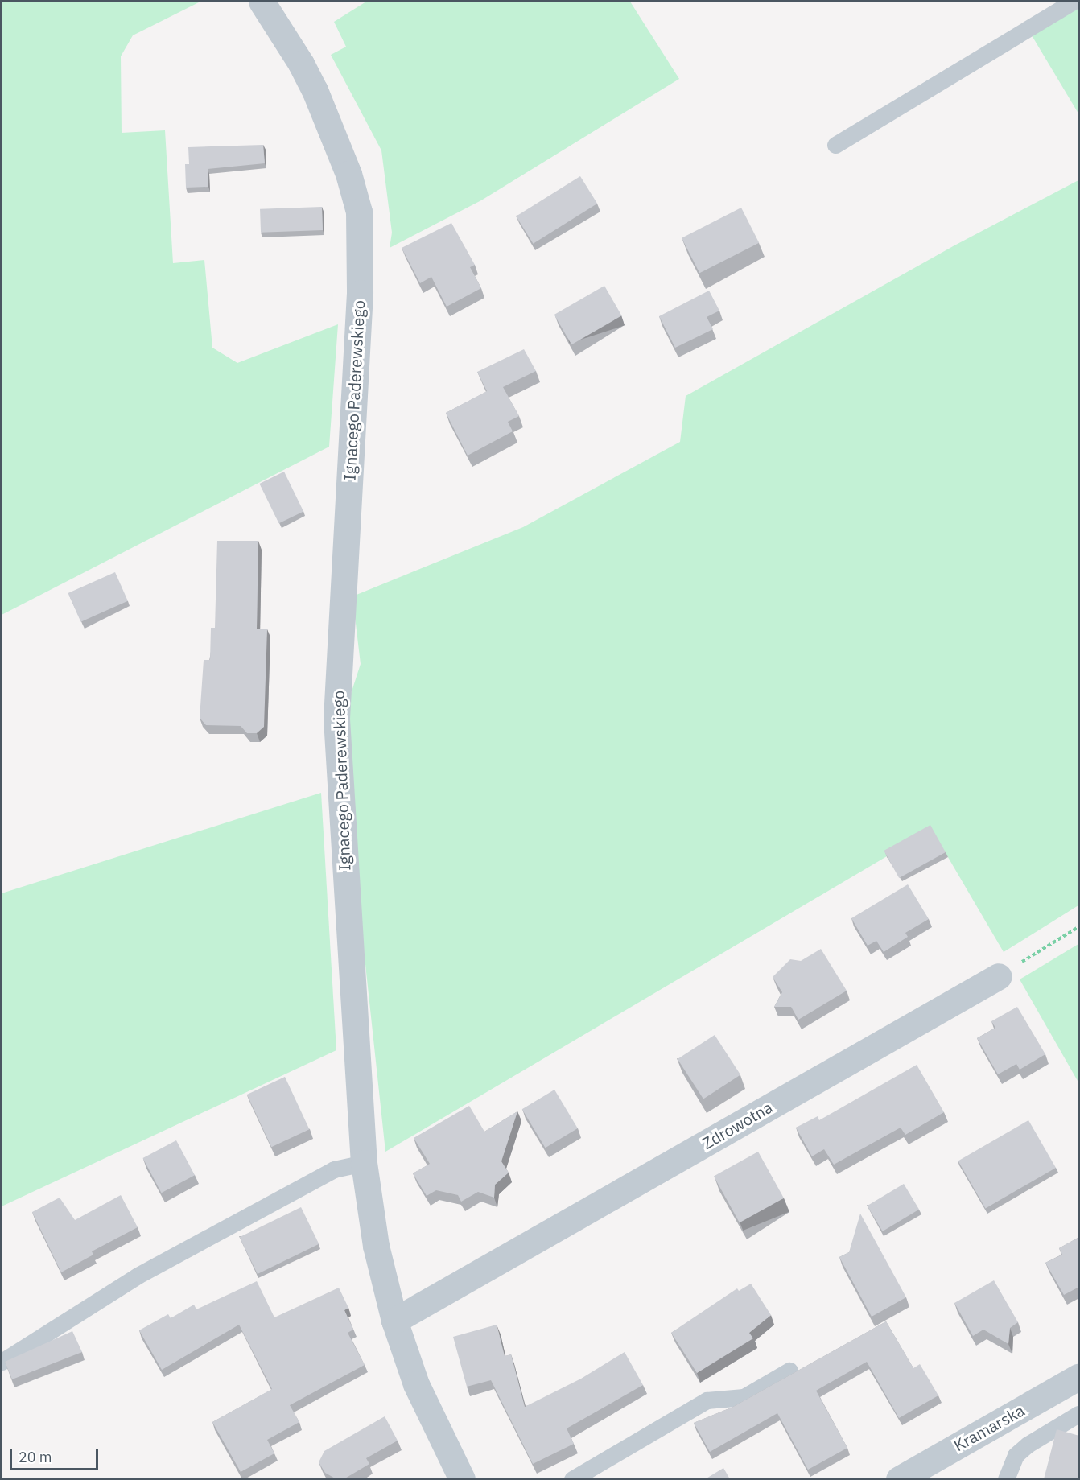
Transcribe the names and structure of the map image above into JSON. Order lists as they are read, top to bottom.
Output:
{
  "streets": {
    "street": ["Ignacego Paderewskiego", "Zdrowotna", "Kramarska"]
  },
  "crossings": [
    ["Ignacego Paderewskiego", "Zdrowotna"]
  ],
  "scale_bar": "20 m"
}
